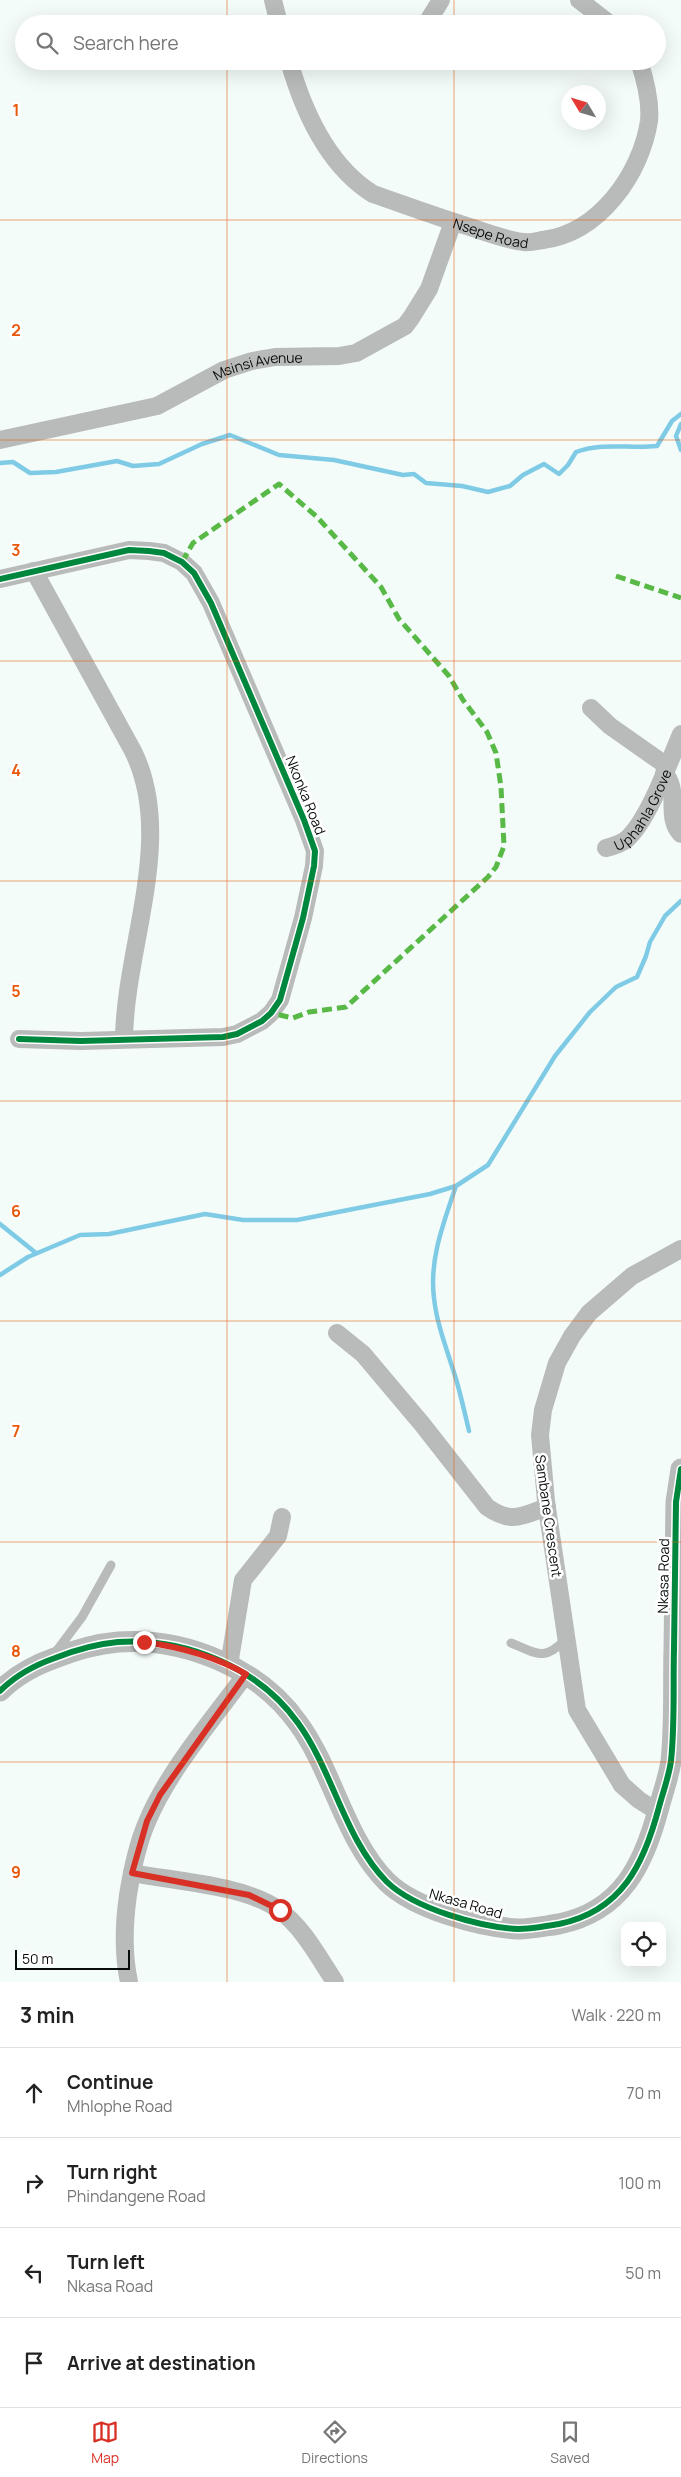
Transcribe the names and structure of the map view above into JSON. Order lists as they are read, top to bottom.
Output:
{
  "streets": {
    "street": [
      "Nsepe Road",
      "Msinsi Avenue",
      "Nkonka Road",
      "Uphahla Grove",
      "Sambane Crescent",
      "Nkasa Road"
    ]
  },
  "crossings": [
    ["Nsepe Road", "Msinsi Avenue"],
    ["Sambane Crescent", "Nkasa Road"]
  ],
  "scale_bar": "50 m",
  "north": "top left",
  "page": {
    "search": "Search here",
    "scale": "50 m",
    "heading": ["3 min", "Walk · 220 m"],
    "list": [
      ["Continue", "Mhlophe Road", "70 m"],
      ["Turn right", "Phindangene Road", "100 m"],
      ["Turn left", "Nkasa Road", "50 m"],
      "Arrive at destination"
    ],
    "nav": ["Map", "Directions", "Saved"]
  },
  "grid": {
    "rows": [
      "1",
      "2",
      "3",
      "4",
      "5",
      "6",
      "7",
      "8",
      "9"
    ]
  }
}
